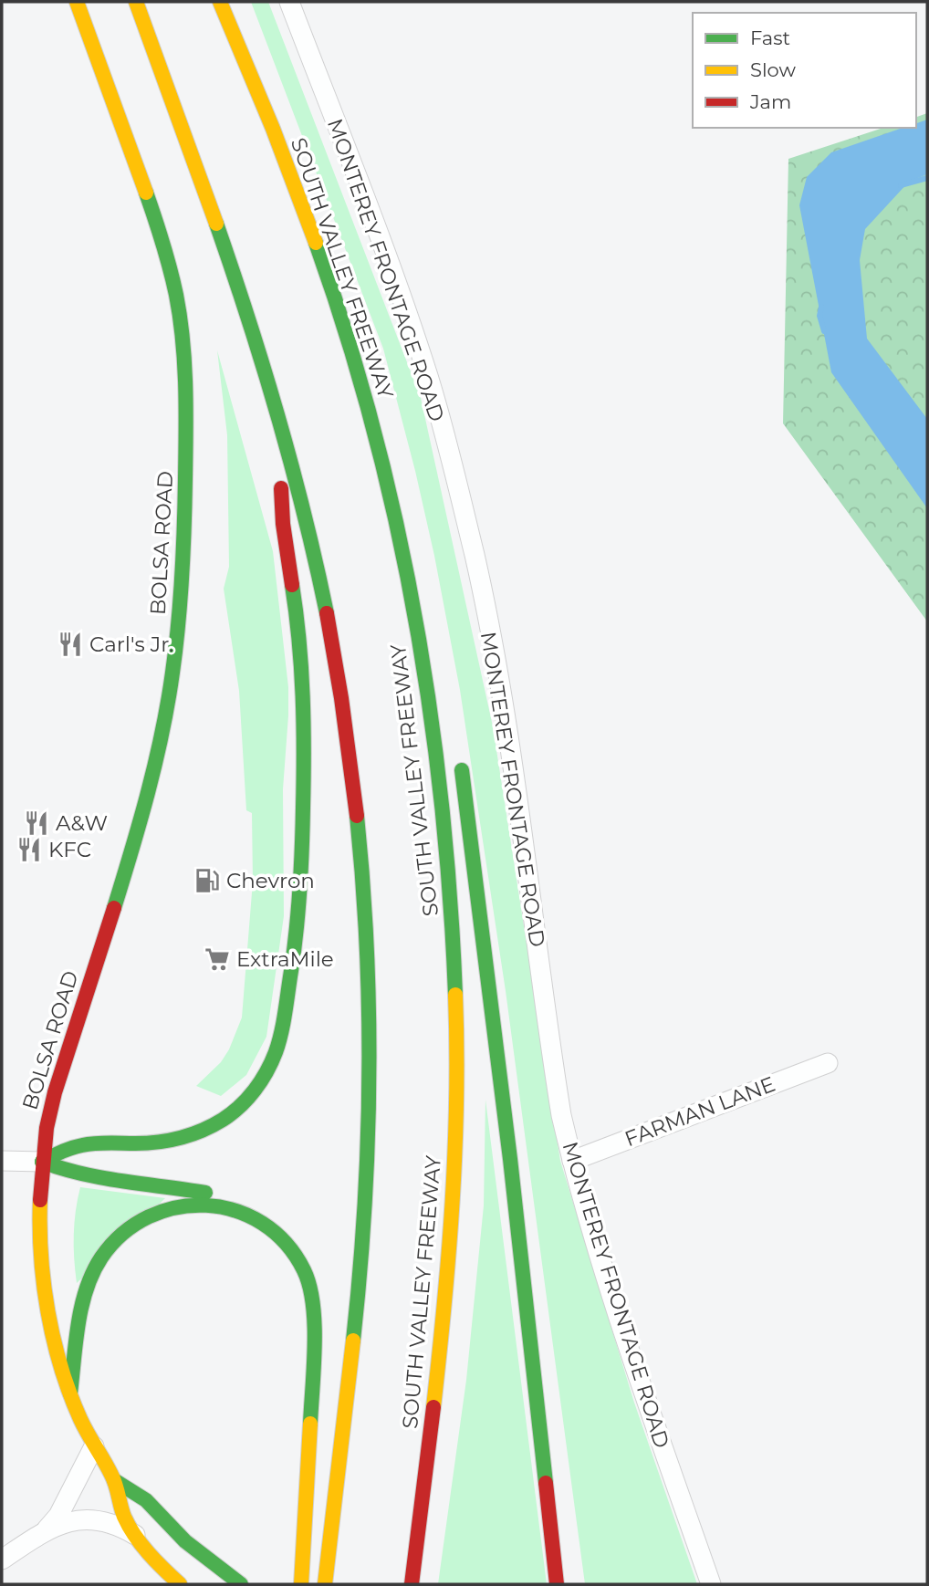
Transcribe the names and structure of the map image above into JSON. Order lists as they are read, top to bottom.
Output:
{
  "streets": {
    "main road": ["SOUTH VALLEY FREEWAY", "BOLSA ROAD"],
    "street": ["MONTEREY FRONTAGE ROAD", "FARMAN LANE"]
  },
  "crossings": [
    ["MONTEREY FRONTAGE ROAD", "FARMAN LANE"]
  ],
  "places": {
    "restaurant": ["Carl's Jr.", "A&W", "KFC"],
    "fuel station": ["Chevron"],
    "supermarket": ["ExtraMile"]
  },
  "legend": ["Fast", "Slow", "Jam"]
}
